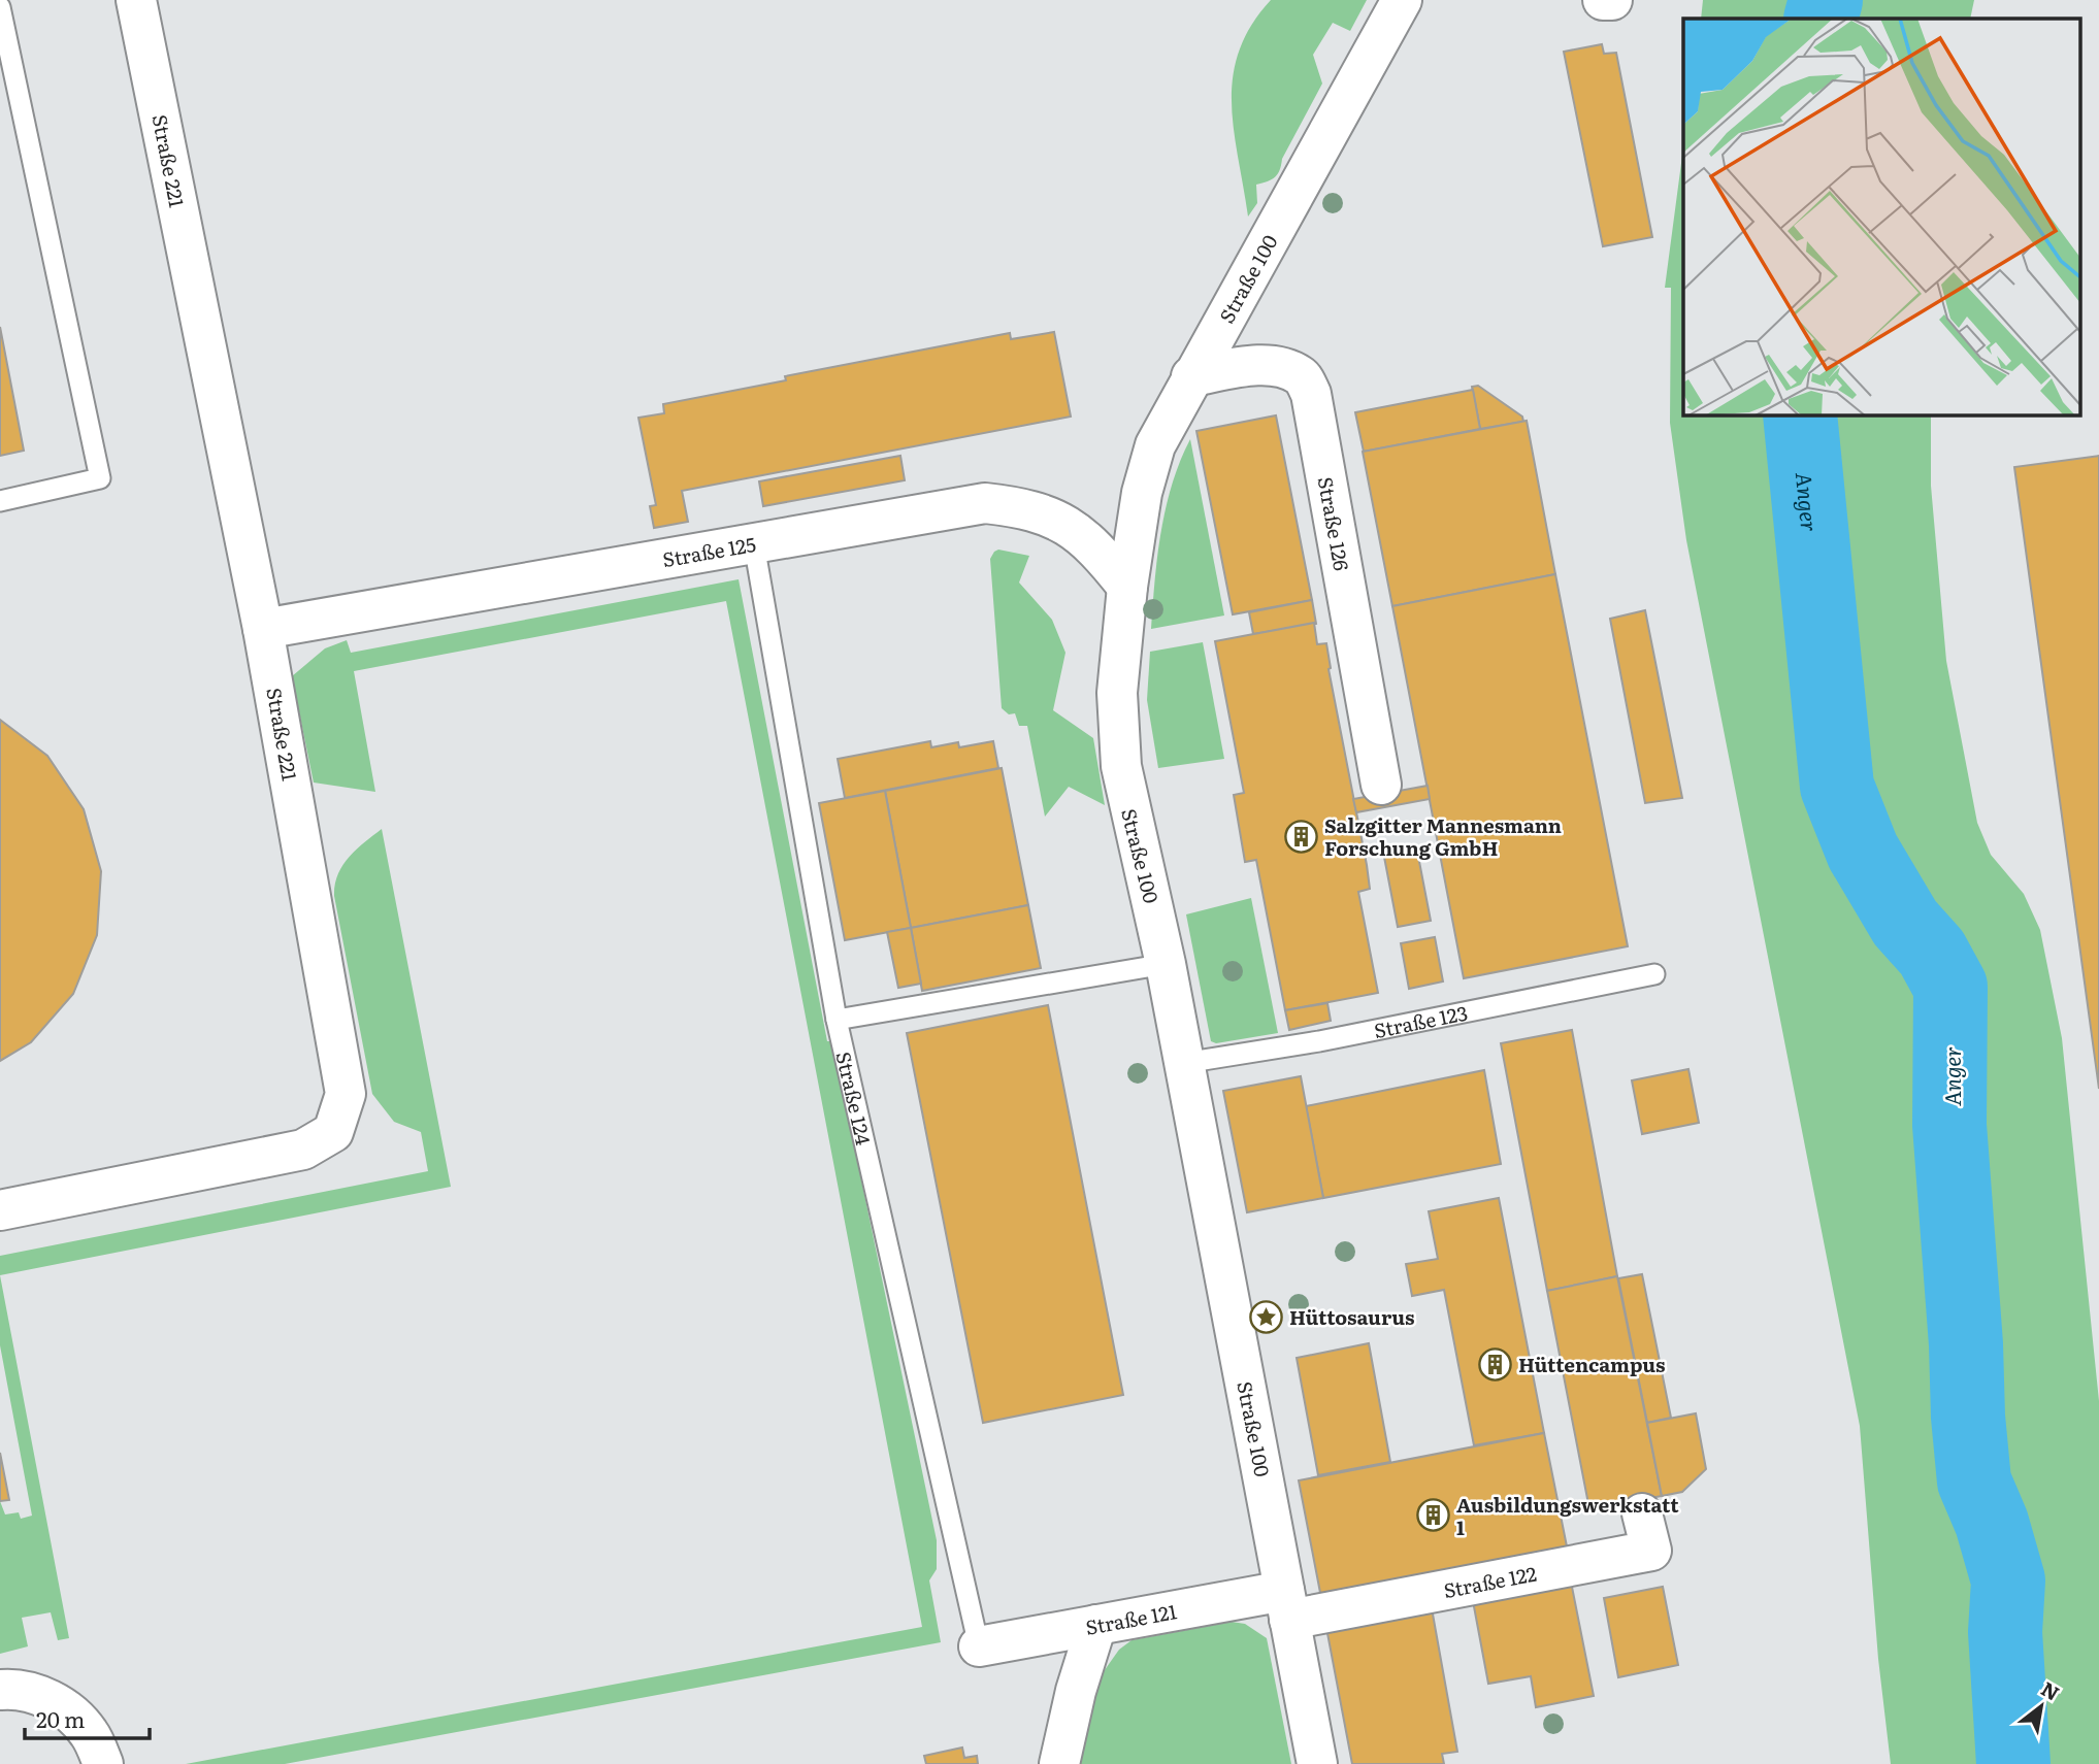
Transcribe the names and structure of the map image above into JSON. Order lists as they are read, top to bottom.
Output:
{
  "streets": {
    "street": [
      "Straße 221",
      "Straße 100",
      "Straße 126",
      "Straße 125",
      "Straße 122",
      "Straße 121"
    ],
    "lane": ["Straße 123", "Straße 124"]
  },
  "crossings": [
    ["Straße 221", "Straße 125"],
    ["Straße 100", "Straße 126"],
    ["Straße 100", "Straße 125"],
    ["Straße 100", "Straße 123"],
    ["Straße 100", "Straße 122"],
    ["Straße 100", "Straße 121"],
    ["Straße 125", "Straße 124"],
    ["Straße 124", "Straße 121"],
    ["Straße 122", "Straße 121"]
  ],
  "water": ["Anger"],
  "places": {
    "building": ["Salzgitter Mannesmann Forschung GmbH", "Hüttencampus", "Ausbildungswerkstatt 1"],
    "place": ["Hüttosaurus"]
  },
  "scale_bar": "20 m",
  "north": "top right"
}
